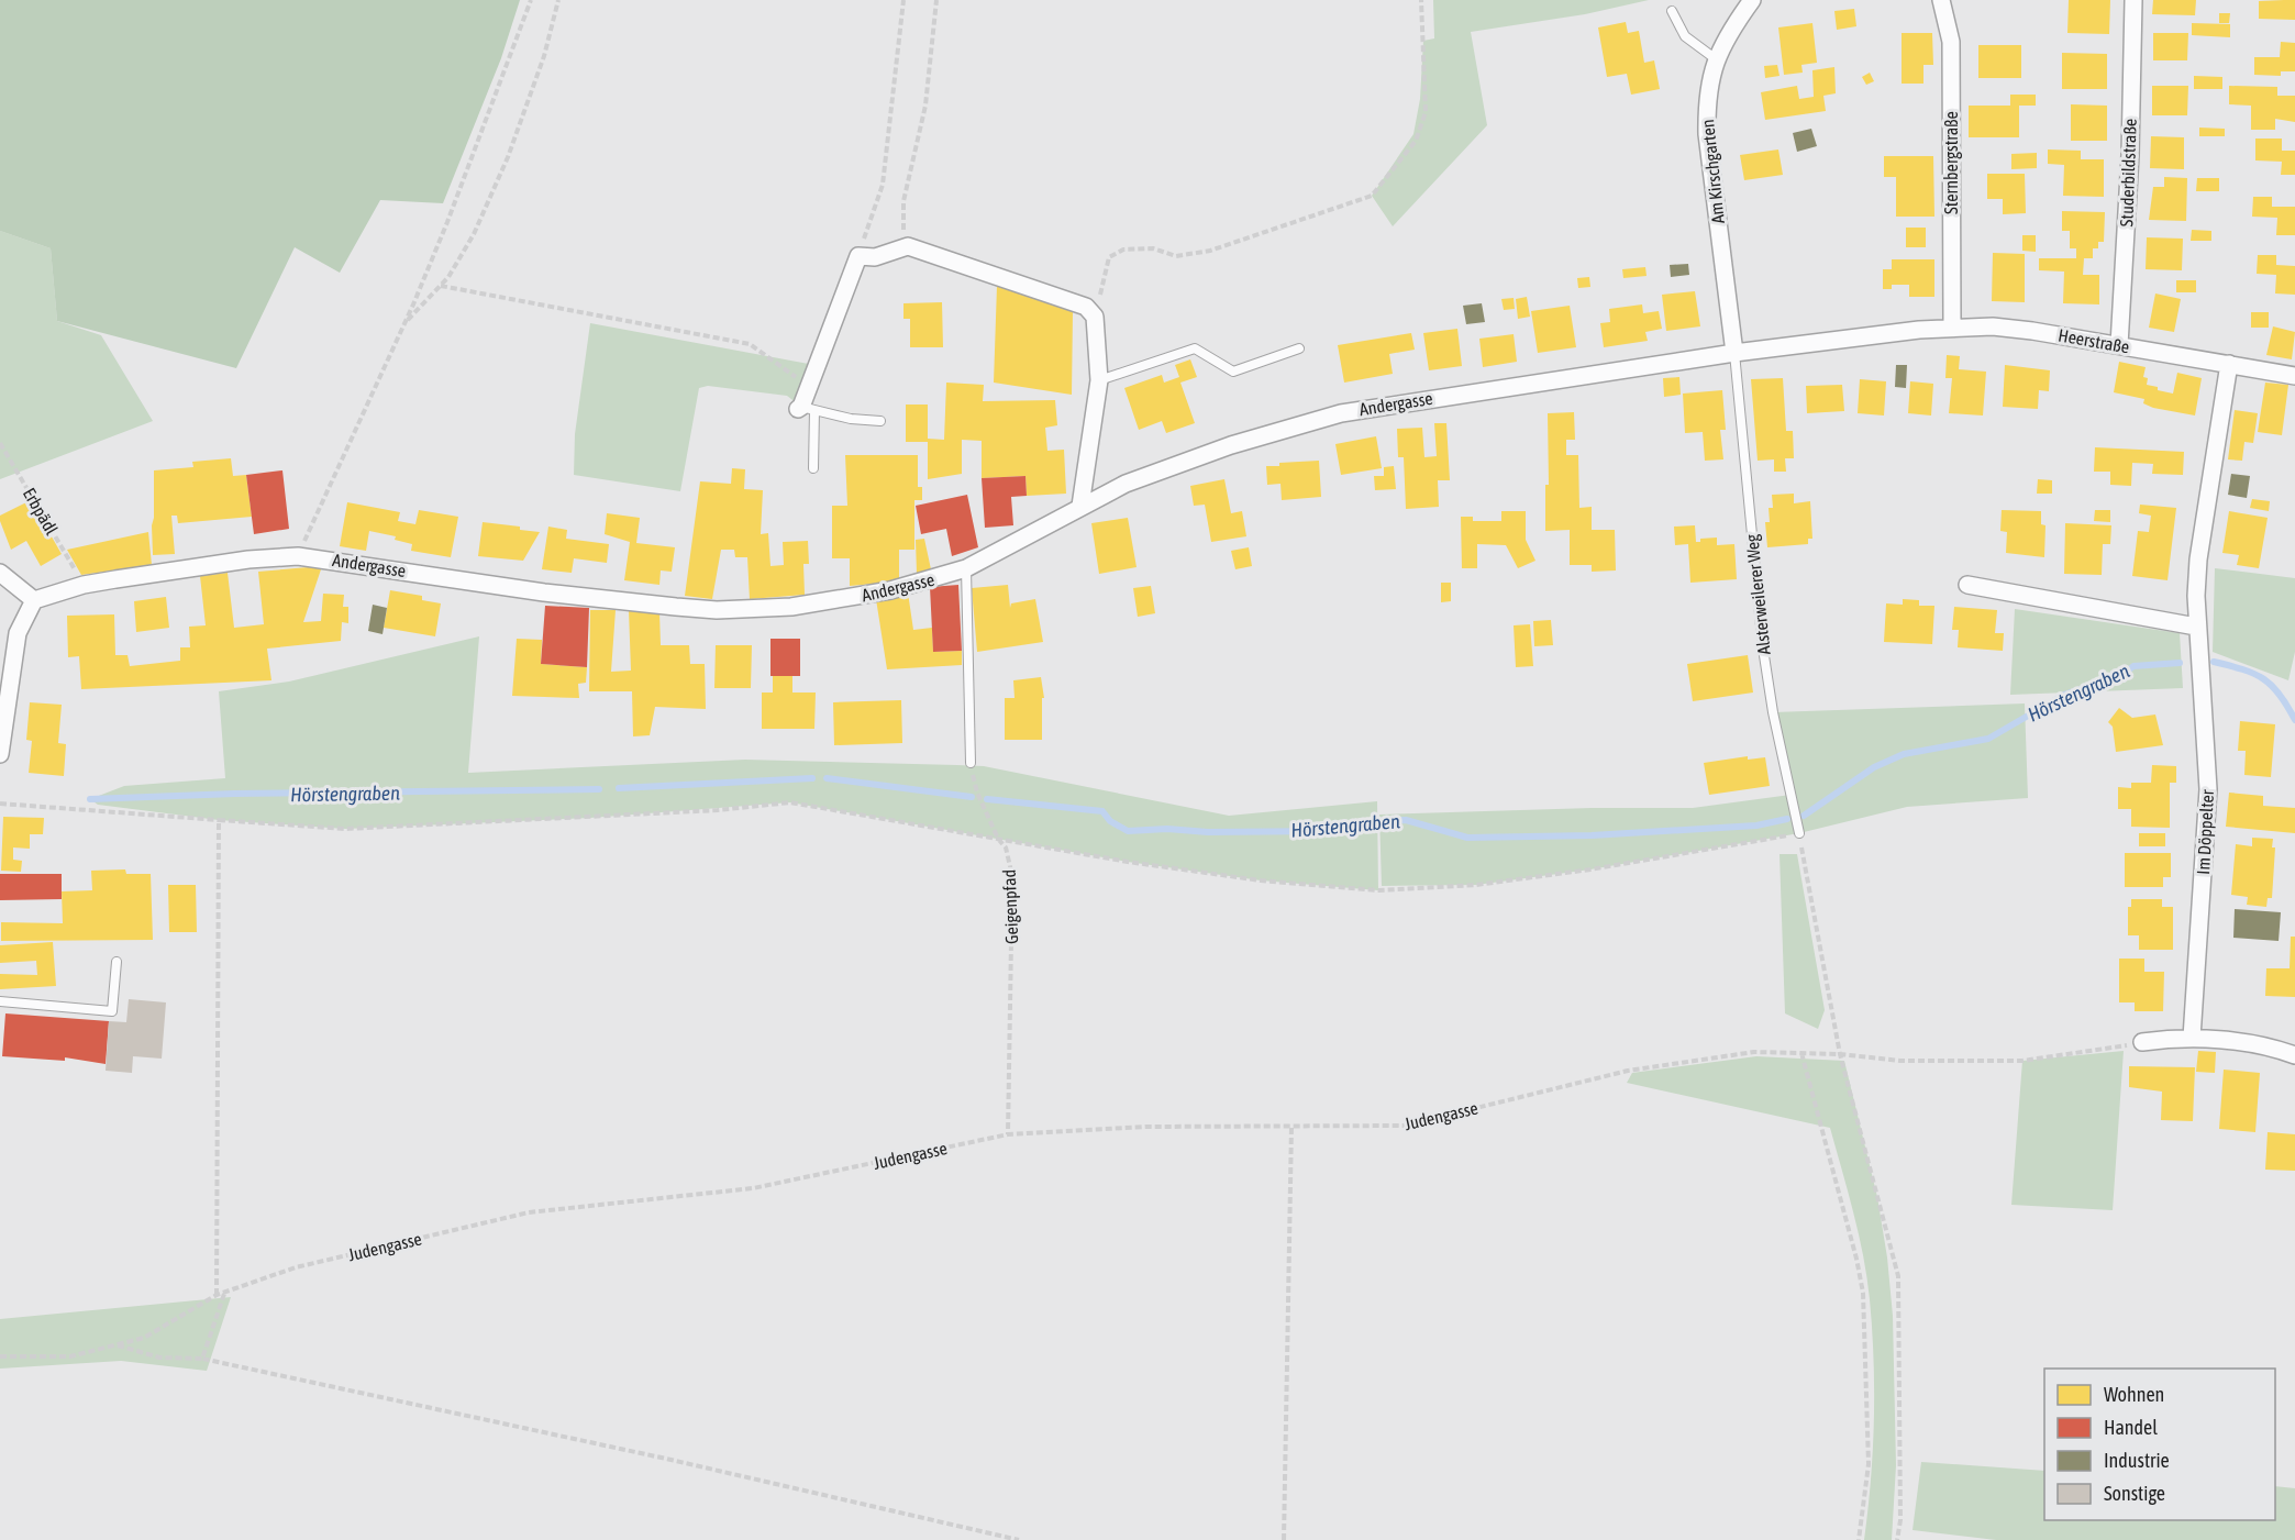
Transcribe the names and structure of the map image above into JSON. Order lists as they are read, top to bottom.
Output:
{
  "streets": {
    "street": [
      "Sternbergstraße",
      "Am Kirschgarten",
      "Studerbildstraße",
      "Heerstraße",
      "Andergasse",
      "Im Döppelter"
    ],
    "lane": ["Alsterweilerer Weg"],
    "path": ["Erbpädl", "Geigenpfad", "Judengasse"]
  },
  "crossings": [
    ["Sternbergstraße", "Heerstraße"],
    ["Am Kirschgarten", "Andergasse"],
    ["Am Kirschgarten", "Alsterweilerer Weg"],
    ["Studerbildstraße", "Heerstraße"],
    ["Heerstraße", "Andergasse"],
    ["Heerstraße", "Im Döppelter"],
    ["Andergasse", "Alsterweilerer Weg"],
    ["Geigenpfad", "Judengasse"]
  ],
  "water": ["Hörstengraben"],
  "legend": [
    "Wohnen",
    "Handel",
    "Industrie",
    "Sonstige"
  ]
}
